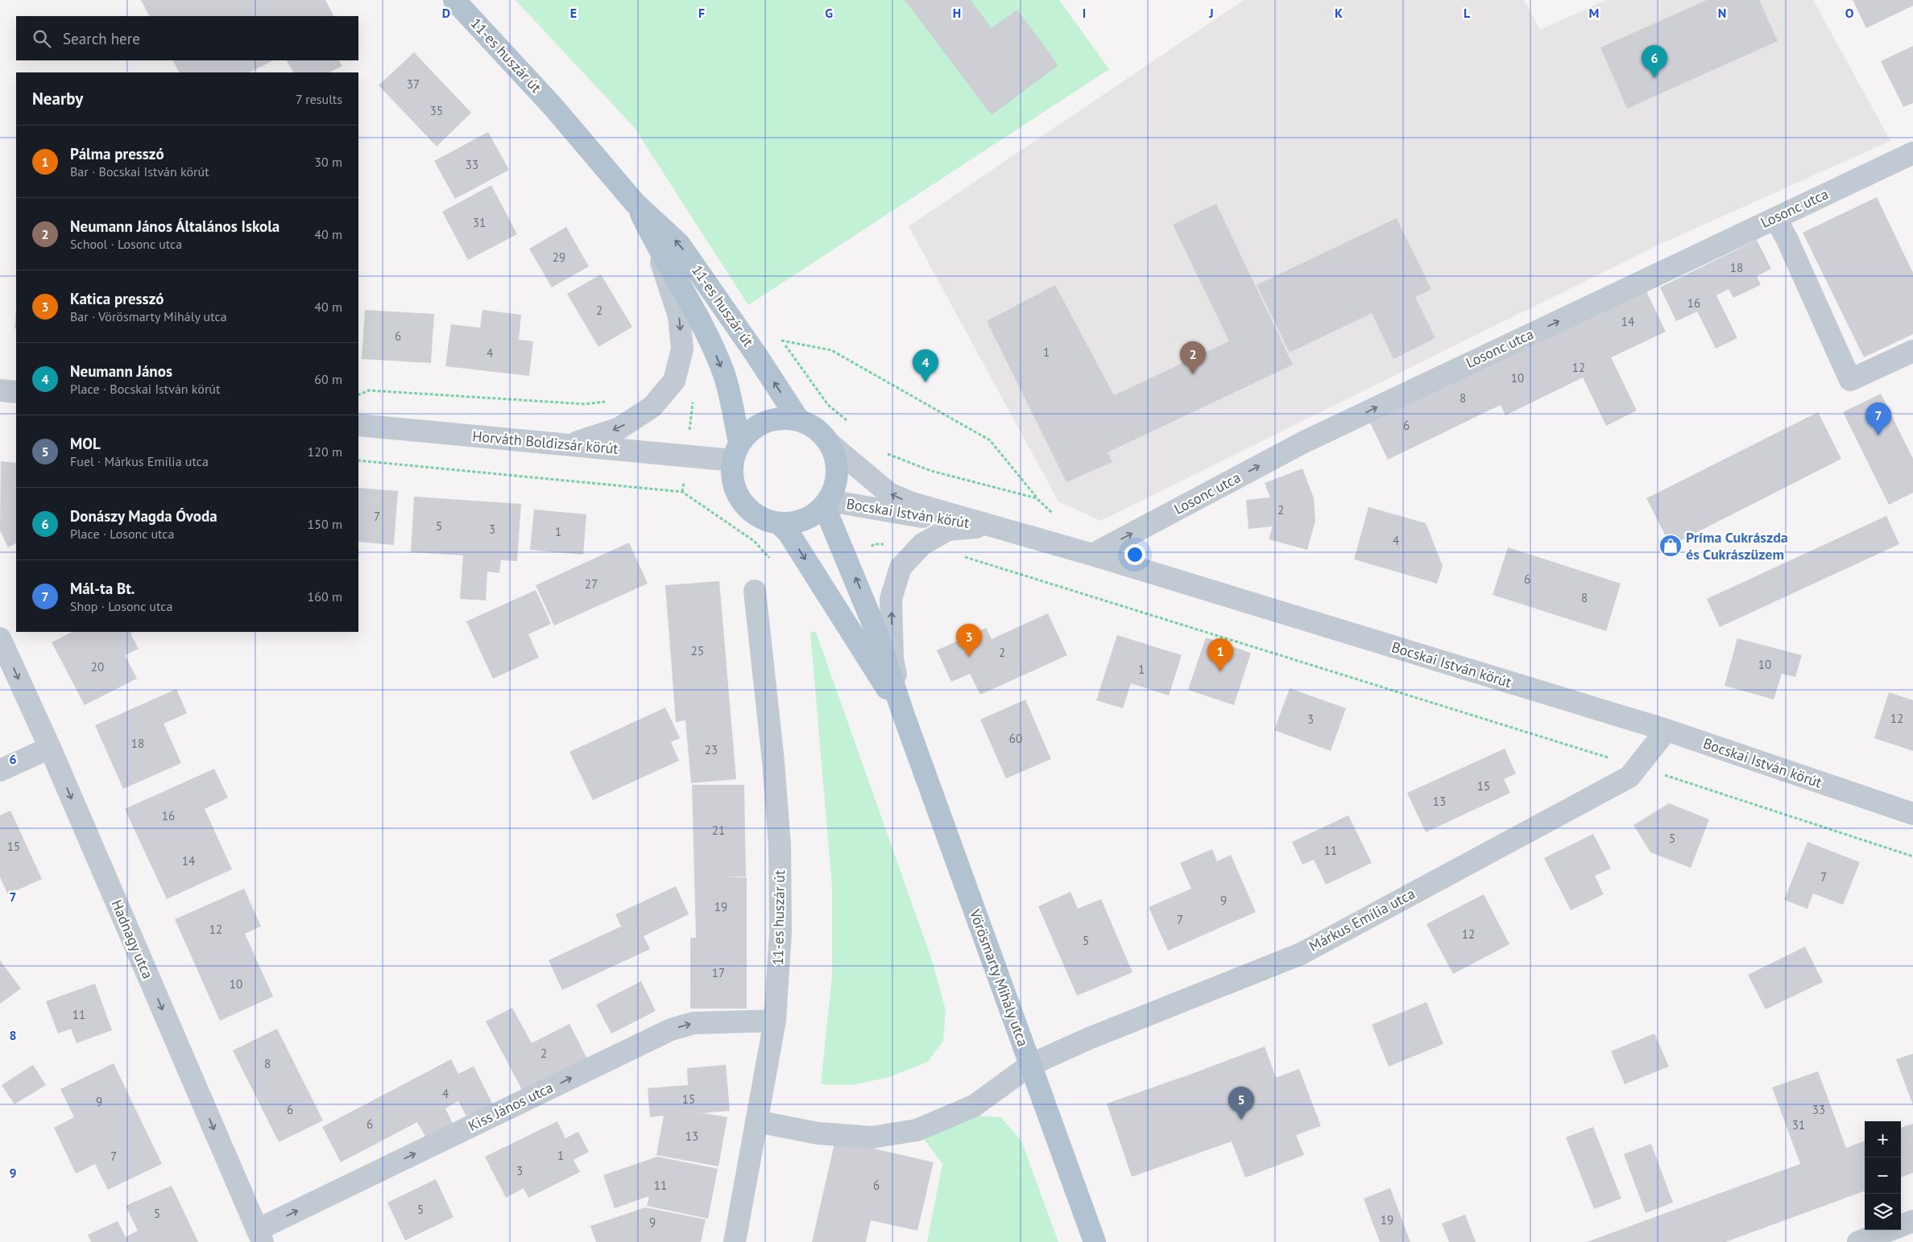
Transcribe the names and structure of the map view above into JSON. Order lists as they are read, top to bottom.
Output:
{
  "streets": {
    "main road": ["11-es huszár út", "Vörösmarty Mihály utca"],
    "street": [
      "Losonc utca",
      "Horváth Boldizsár körút",
      "Bocskai István körút",
      "Márkus Emília utca",
      "Hadnagy utca",
      "Kiss János utca"
    ]
  },
  "crossings": [
    ["11-es huszár út", "Horváth Boldizsár körút"],
    ["11-es huszár út", "Bocskai István körút"],
    ["11-es huszár út", "Márkus Emília utca"],
    ["11-es huszár út", "Kiss János utca"],
    ["Losonc utca", "Bocskai István körút"],
    ["Horváth Boldizsár körút", "Bocskai István körút"],
    ["Bocskai István körút", "Márkus Emília utca"],
    ["Márkus Emília utca", "Vörösmarty Mihály utca"],
    ["Hadnagy utca", "Kiss János utca"]
  ],
  "one_way": ["Losonc utca", "Hadnagy utca", "Kiss János utca"],
  "places": {
    "shop": ["Príma Cukrászda és Cukrászüzem"]
  },
  "house_numbers": [
    "37",
    "35",
    "33",
    "31",
    "29",
    "18",
    "16",
    "2",
    "14",
    "6",
    "1",
    "4",
    "12",
    "10",
    "8",
    "6",
    "2",
    "7",
    "5",
    "3",
    "1",
    "4",
    "6",
    "27",
    "8",
    "25",
    "2",
    "10",
    "20",
    "1",
    "12",
    "3",
    "60",
    "18",
    "23",
    "15",
    "13",
    "16",
    "21",
    "5",
    "15",
    "11",
    "14",
    "7",
    "9",
    "19",
    "7",
    "12",
    "12",
    "5",
    "17",
    "10",
    "11",
    "2",
    "8",
    "4",
    "15",
    "9",
    "6",
    "33",
    "6",
    "31",
    "13",
    "1",
    "7",
    "3",
    "11",
    "6",
    "5",
    "5",
    "19",
    "9"
  ],
  "page": {
    "search": "Search here",
    "pins": [
      "6",
      "2",
      "4",
      "7",
      "3",
      "1",
      "5"
    ],
    "heading": ["Nearby", "7 results"],
    "list": [
      {
        "mark": "1",
        "name": "Pálma presszó",
        "note": "Bar · Bocskai István körút",
        "value": "30 m"
      },
      {
        "mark": "2",
        "name": "Neumann János Általános Iskola",
        "note": "School · Losonc utca",
        "value": "40 m"
      },
      {
        "mark": "3",
        "name": "Katica presszó",
        "note": "Bar · Vörösmarty Mihály utca",
        "value": "40 m"
      },
      {
        "mark": "4",
        "name": "Neumann János",
        "note": "Place · Bocskai István körút",
        "value": "60 m"
      },
      {
        "mark": "5",
        "name": "MOL",
        "note": "Fuel · Márkus Emília utca",
        "value": "120 m"
      },
      {
        "mark": "6",
        "name": "Donászy Magda Óvoda",
        "note": "Place · Losonc utca",
        "value": "150 m"
      },
      {
        "mark": "7",
        "name": "Mál-ta Bt.",
        "note": "Shop · Losonc utca",
        "value": "160 m"
      }
    ],
    "map_buttons": ["+", "−"]
  },
  "grid": {
    "columns": [
      "D",
      "E",
      "F",
      "G",
      "H",
      "I",
      "J",
      "K",
      "L",
      "M",
      "N",
      "O"
    ],
    "rows": [
      "6",
      "7",
      "8",
      "9"
    ]
  }
}
